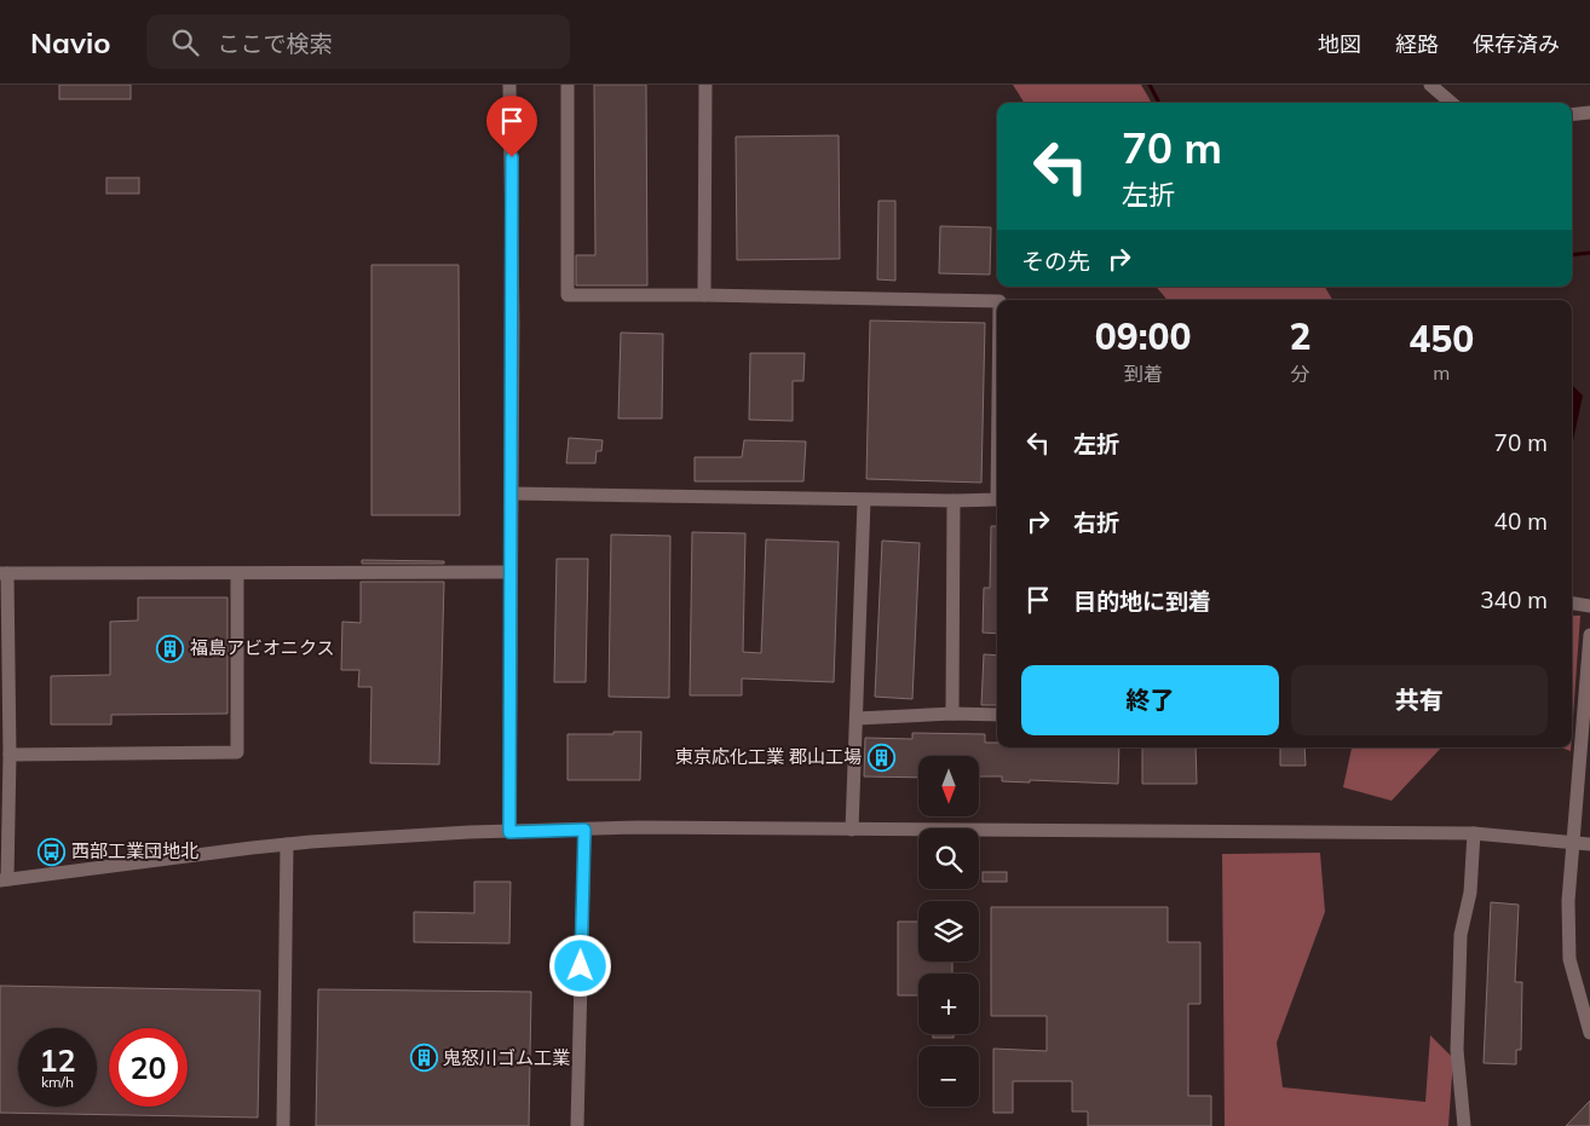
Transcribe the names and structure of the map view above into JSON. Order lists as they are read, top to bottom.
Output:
{
  "places": {
    "building": ["福島アビオニクス", "東京応化工業 郡山工場", "鬼怒川ゴム工業"],
    "bus stop": ["西部工業団地北"]
  },
  "north": "bottom",
  "page": {
    "header": "Navio",
    "search": "ここで検索",
    "nav": ["地図", "経路", "保存済み"],
    "turn": ["70 m", "左折"],
    "then": "その先",
    "eta": [
      "09:00",
      "到着",
      "2",
      "分",
      "450",
      "m"
    ],
    "list": [
      {
        "name": "左折",
        "value": "70 m"
      },
      {
        "name": "右折",
        "value": "40 m"
      },
      {
        "name": "目的地に到着",
        "value": "340 m"
      }
    ],
    "buttons": ["終了", "共有"],
    "map_buttons": ["+", "−"],
    "speed": "12 km/h",
    "limit": "20"
  }
}
